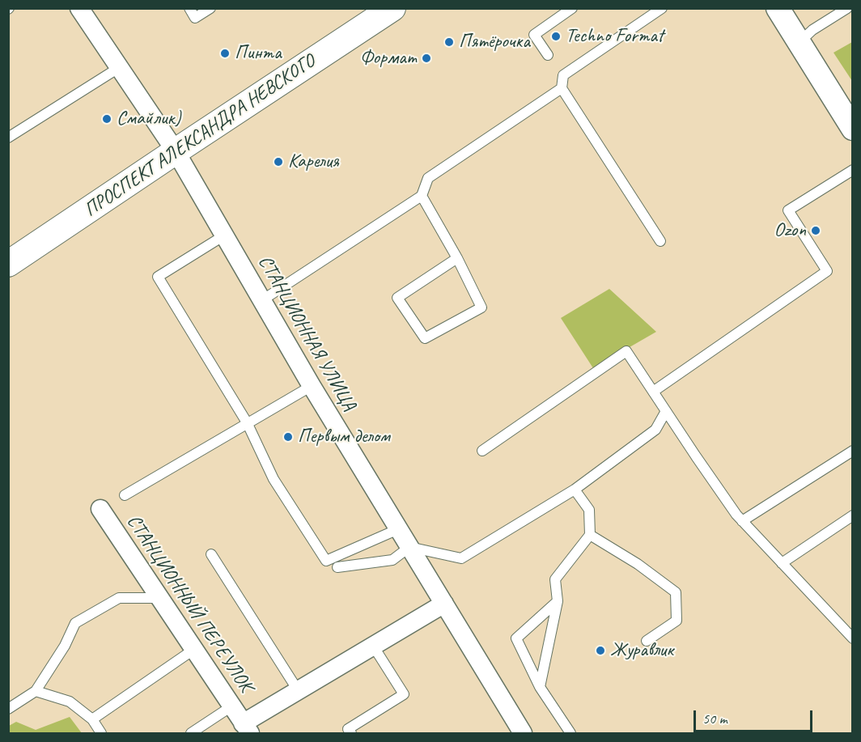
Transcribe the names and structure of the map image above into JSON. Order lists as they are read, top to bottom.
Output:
{
  "streets": {
    "main road": ["ПРОСПЕКТ АЛЕКСАНДРА НЕВСКОГО"],
    "street": ["СТАНЦИОННАЯ УЛИЦА", "СТАНЦИОННЫЙ ПЕРЕУЛОК"]
  },
  "crossings": [
    ["ПРОСПЕКТ АЛЕКСАНДРА НЕВСКОГО", "СТАНЦИОННАЯ УЛИЦА"],
    ["СТАНЦИОННАЯ УЛИЦА", "СТАНЦИОННЫЙ ПЕРЕУЛОК"]
  ],
  "places": [
    "Techno Format",
    "Пятёрочка",
    "Пинта",
    "Формат",
    "Смайлик)",
    "Карелия",
    "Ozon",
    "Первым делом",
    "Журавлик"
  ],
  "scale_bar": "50 m"
}
